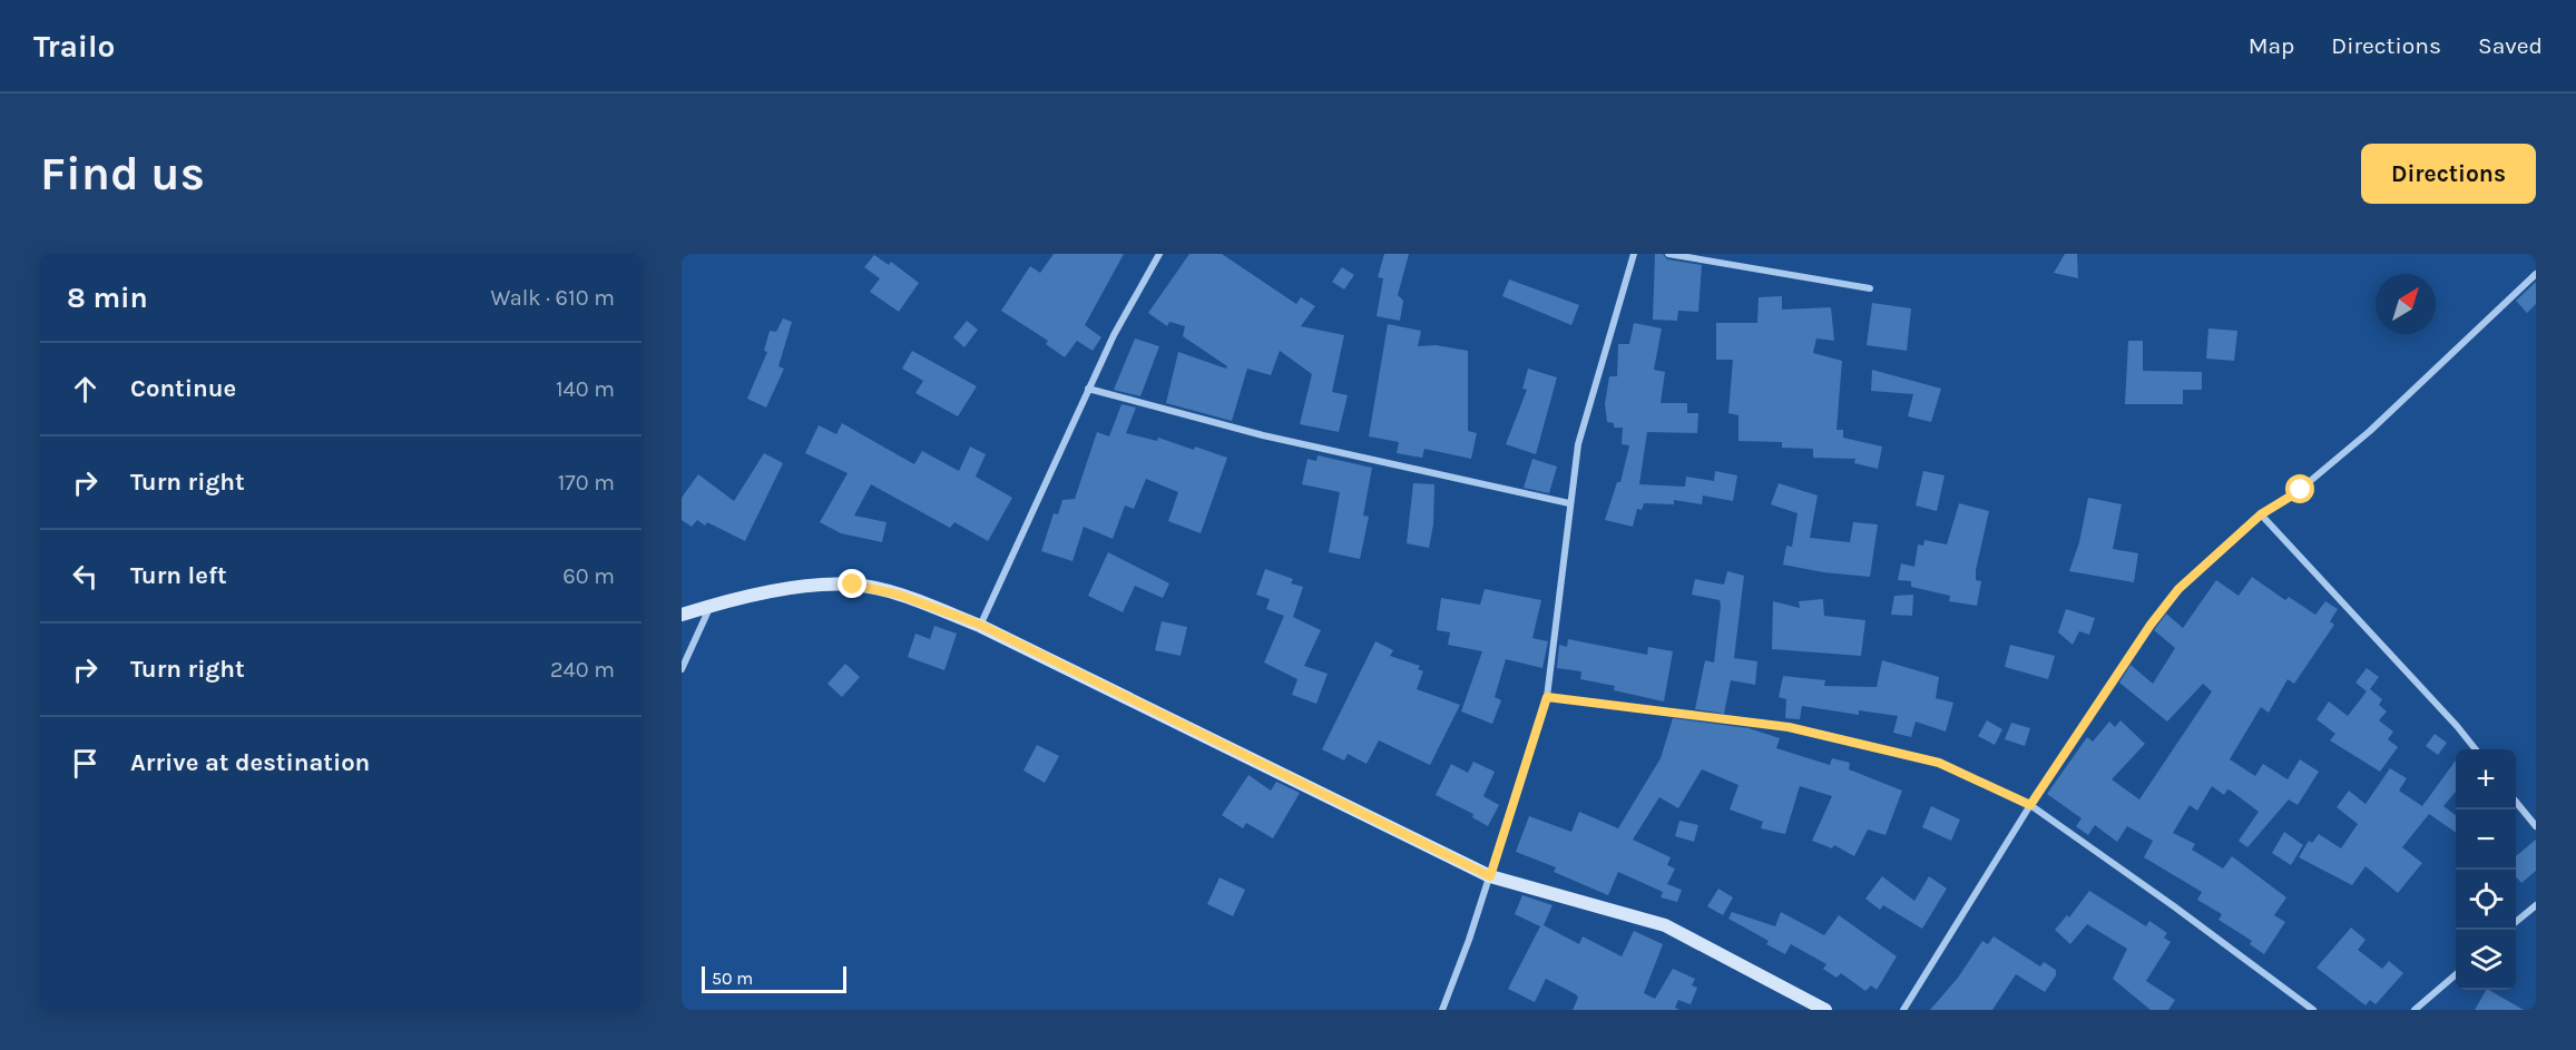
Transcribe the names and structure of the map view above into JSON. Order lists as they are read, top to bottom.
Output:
{
  "scale_bar": "50 m",
  "north": "top right",
  "page": {
    "header": "Trailo",
    "nav": ["Map", "Directions", "Saved"],
    "buttons": "Directions",
    "title": "Find us",
    "heading": ["8 min", "Walk · 610 m"],
    "list": [
      ["Continue", "140 m"],
      ["Turn right", "170 m"],
      ["Turn left", "60 m"],
      ["Turn right", "240 m"],
      "Arrive at destination"
    ],
    "map_buttons": ["+", "−"],
    "scale": "50 m"
  }
}
